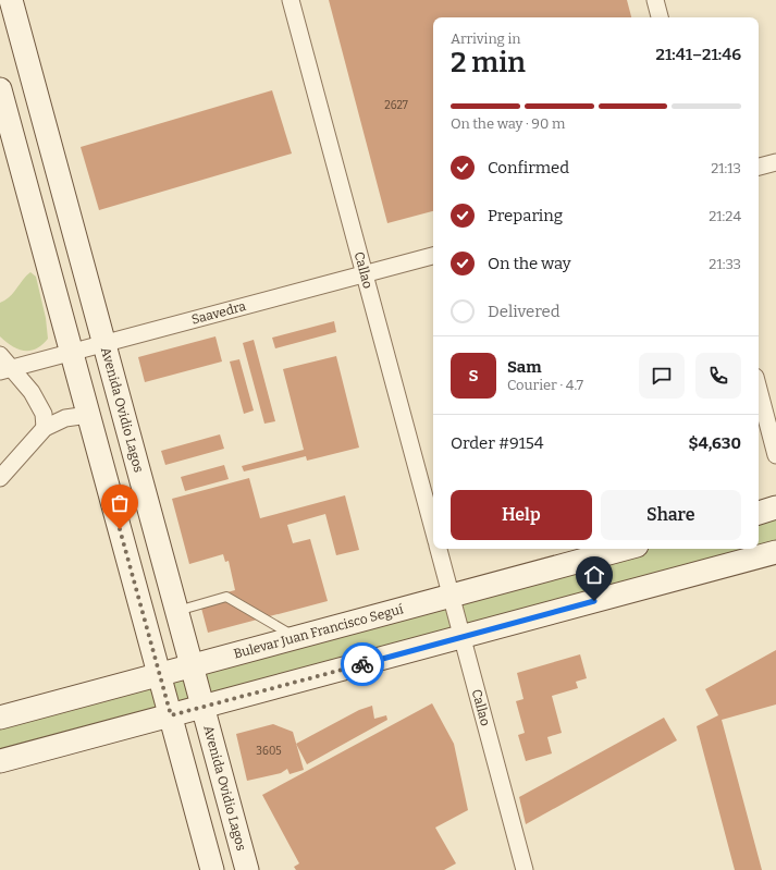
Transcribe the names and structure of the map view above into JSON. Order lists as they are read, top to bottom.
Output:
{
  "streets": {
    "main road": ["Avenida Ovidio Lagos", "Bulevar Juan Francisco Seguí"],
    "street": ["Callao", "Saavedra"]
  },
  "crossings": [
    ["Callao", "Saavedra"],
    ["Callao", "Bulevar Juan Francisco Seguí"],
    ["Saavedra", "Avenida Ovidio Lagos"],
    ["Avenida Ovidio Lagos", "Bulevar Juan Francisco Seguí"]
  ],
  "house_numbers": ["2627", "3605"],
  "page": {
    "heading": ["2 min", "Arriving in", "21:41–21:46"],
    "panel": [
      "Sam",
      "Courier · 4.7",
      "Order #9154",
      "$4,630"
    ],
    "bar": "On the way · 90 m",
    "list": [
      ["Confirmed", "21:13"],
      ["Preparing", "21:24"],
      ["On the way", "21:33"],
      "Delivered"
    ],
    "round": "S",
    "buttons": ["Help", "Share"]
  }
}
